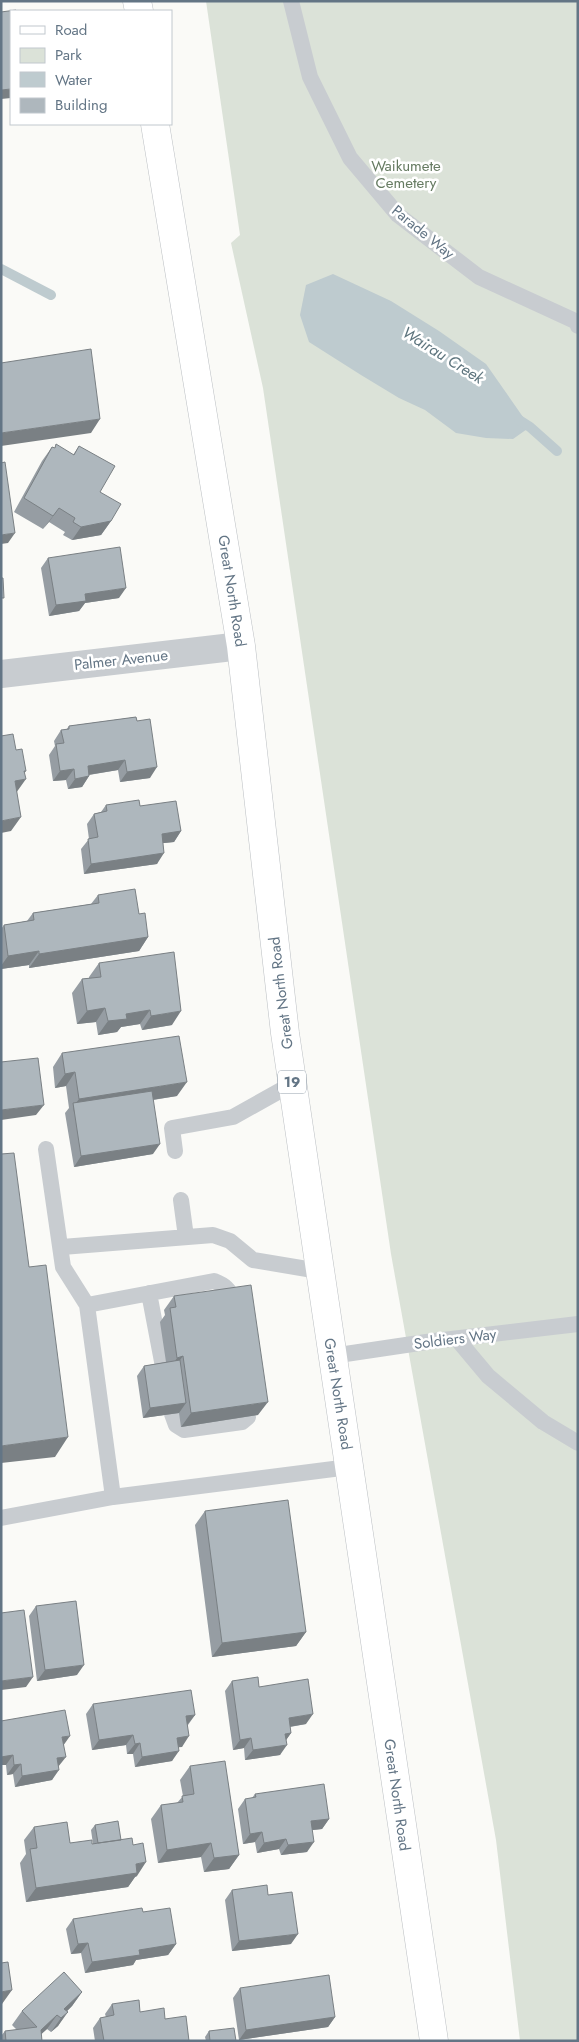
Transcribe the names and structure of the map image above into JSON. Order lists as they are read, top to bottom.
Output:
{
  "streets": {
    "main road": ["Great North Road", "19"],
    "street": ["Palmer Avenue"],
    "lane": ["Parade Way", "Soldiers Way"]
  },
  "crossings": [
    ["Great North Road", "Palmer Avenue"],
    ["Great North Road", "Soldiers Way"]
  ],
  "water": ["Wairau Creek"],
  "parks": ["Waikumete Cemetery"],
  "legend": [
    "Road",
    "Park",
    "Water",
    "Building"
  ]
}
